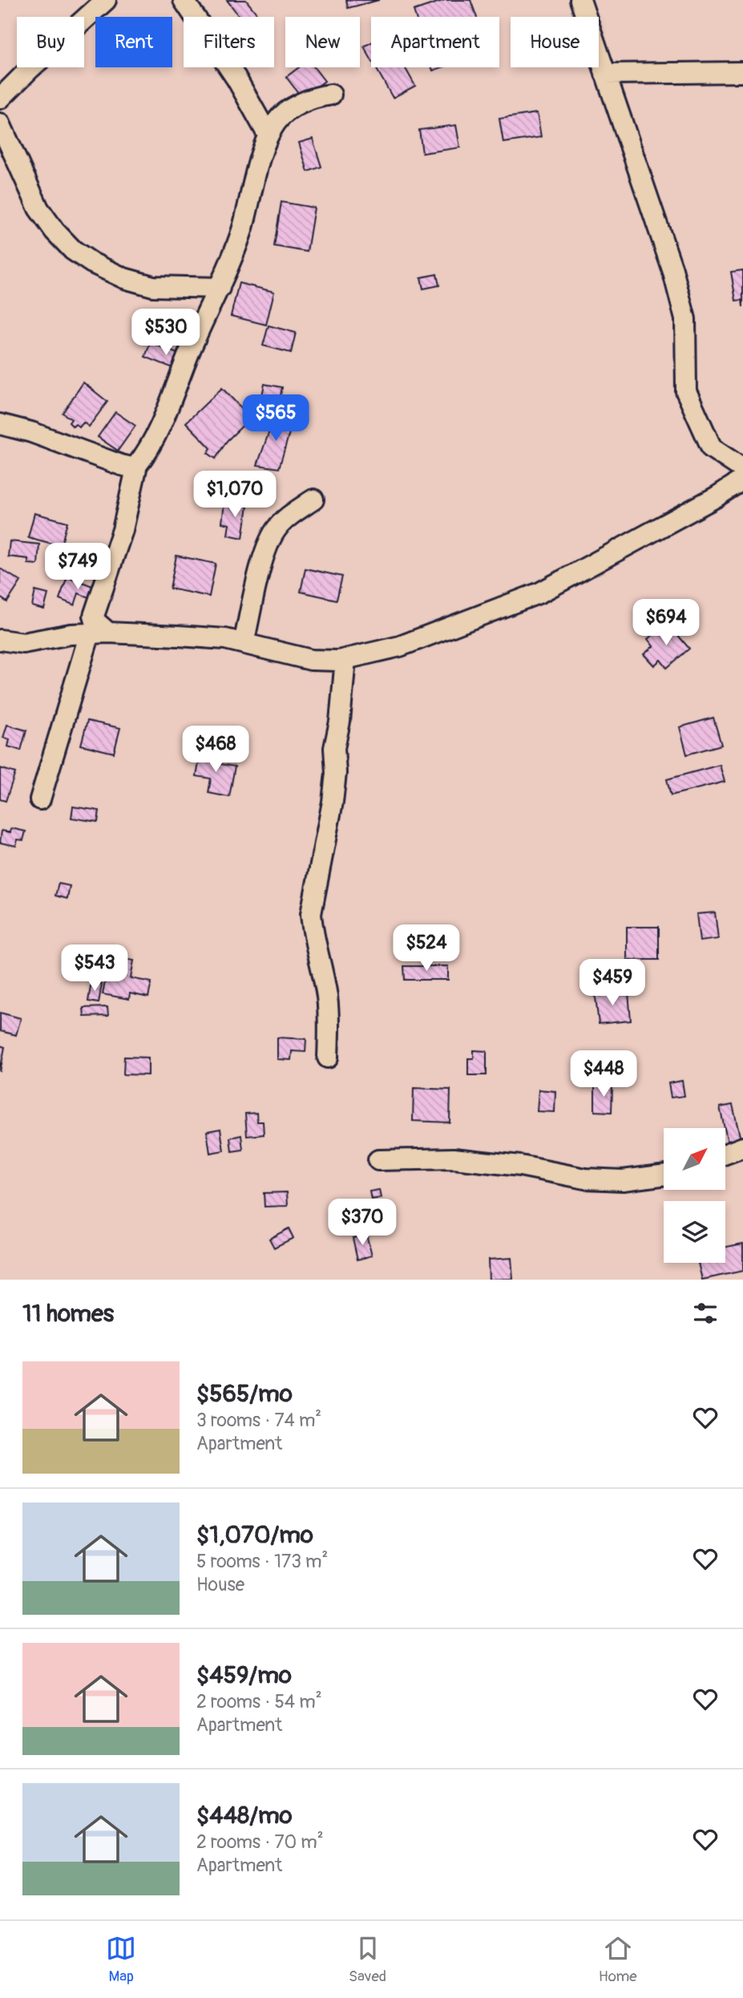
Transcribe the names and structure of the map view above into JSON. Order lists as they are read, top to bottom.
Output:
{
  "north": "top right",
  "page": {
    "chip": [
      "Buy",
      "Rent",
      "Filters",
      "New",
      "Apartment",
      "House"
    ],
    "price": [
      "$530",
      "$565",
      "$1,070",
      "$749",
      "$694",
      "$468",
      "$524",
      "$543",
      "$459",
      "$448",
      "$370"
    ],
    "heading": "11 homes",
    "list": [
      {
        "name": "$565/mo",
        "note": "3 rooms · 74 m² · Apartment"
      },
      {
        "name": "$1,070/mo",
        "note": "5 rooms · 173 m² · House"
      },
      {
        "name": "$459/mo",
        "note": "2 rooms · 54 m² · Apartment"
      },
      {
        "name": "$448/mo",
        "note": "2 rooms · 70 m² · Apartment"
      }
    ],
    "tabs": ["Map", "Saved", "Home"]
  }
}
